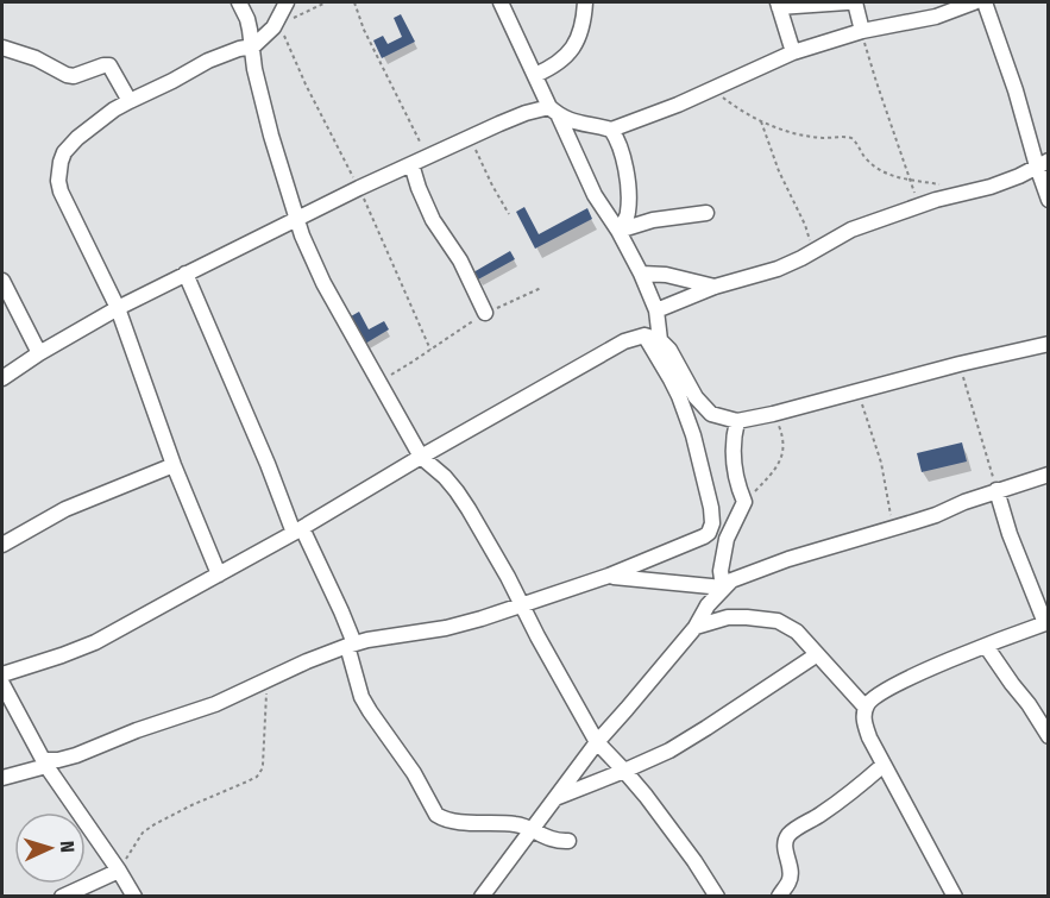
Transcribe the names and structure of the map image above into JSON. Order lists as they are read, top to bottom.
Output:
{
  "north": "right"
}
